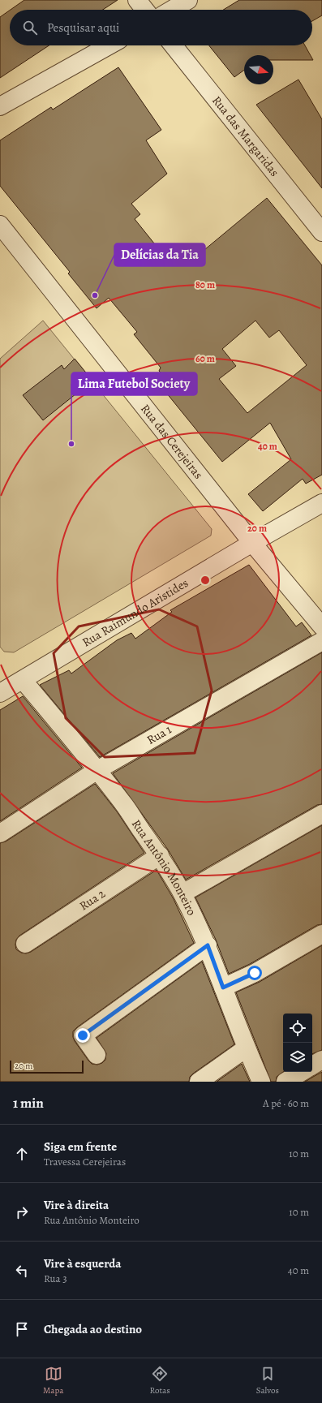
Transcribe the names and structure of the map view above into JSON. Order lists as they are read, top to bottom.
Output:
{
  "streets": {
    "street": [
      "Rua das Margaridas",
      "Rua das Cerejeiras",
      "Rua Raimundo Aristides",
      "Rua 1",
      "Rua Antônio Monteiro",
      "Rua 2"
    ]
  },
  "crossings": [
    ["Rua das Cerejeiras", "Rua Raimundo Aristides"],
    ["Rua Raimundo Aristides", "Rua Antônio Monteiro"],
    ["Rua 1", "Rua Antônio Monteiro"],
    ["Rua Antônio Monteiro", "Rua 2"]
  ],
  "places": ["Delícias da Tia", "Lima Futebol Society"],
  "scale_bar": "20 m",
  "north": "right",
  "page": {
    "search": "Pesquisar aqui",
    "scale": "20 m",
    "heading": ["1 min", "A pé · 60 m"],
    "list": [
      ["Siga em frente", "Travessa Cerejeiras", "10 m"],
      ["Vire à direita", "Rua Antônio Monteiro", "10 m"],
      ["Vire à esquerda", "Rua 3", "40 m"],
      "Chegada ao destino"
    ],
    "nav": ["Mapa", "Rotas", "Salvos"]
  },
  "rings": [
    "80 m",
    "60 m",
    "40 m",
    "20 m"
  ]
}
